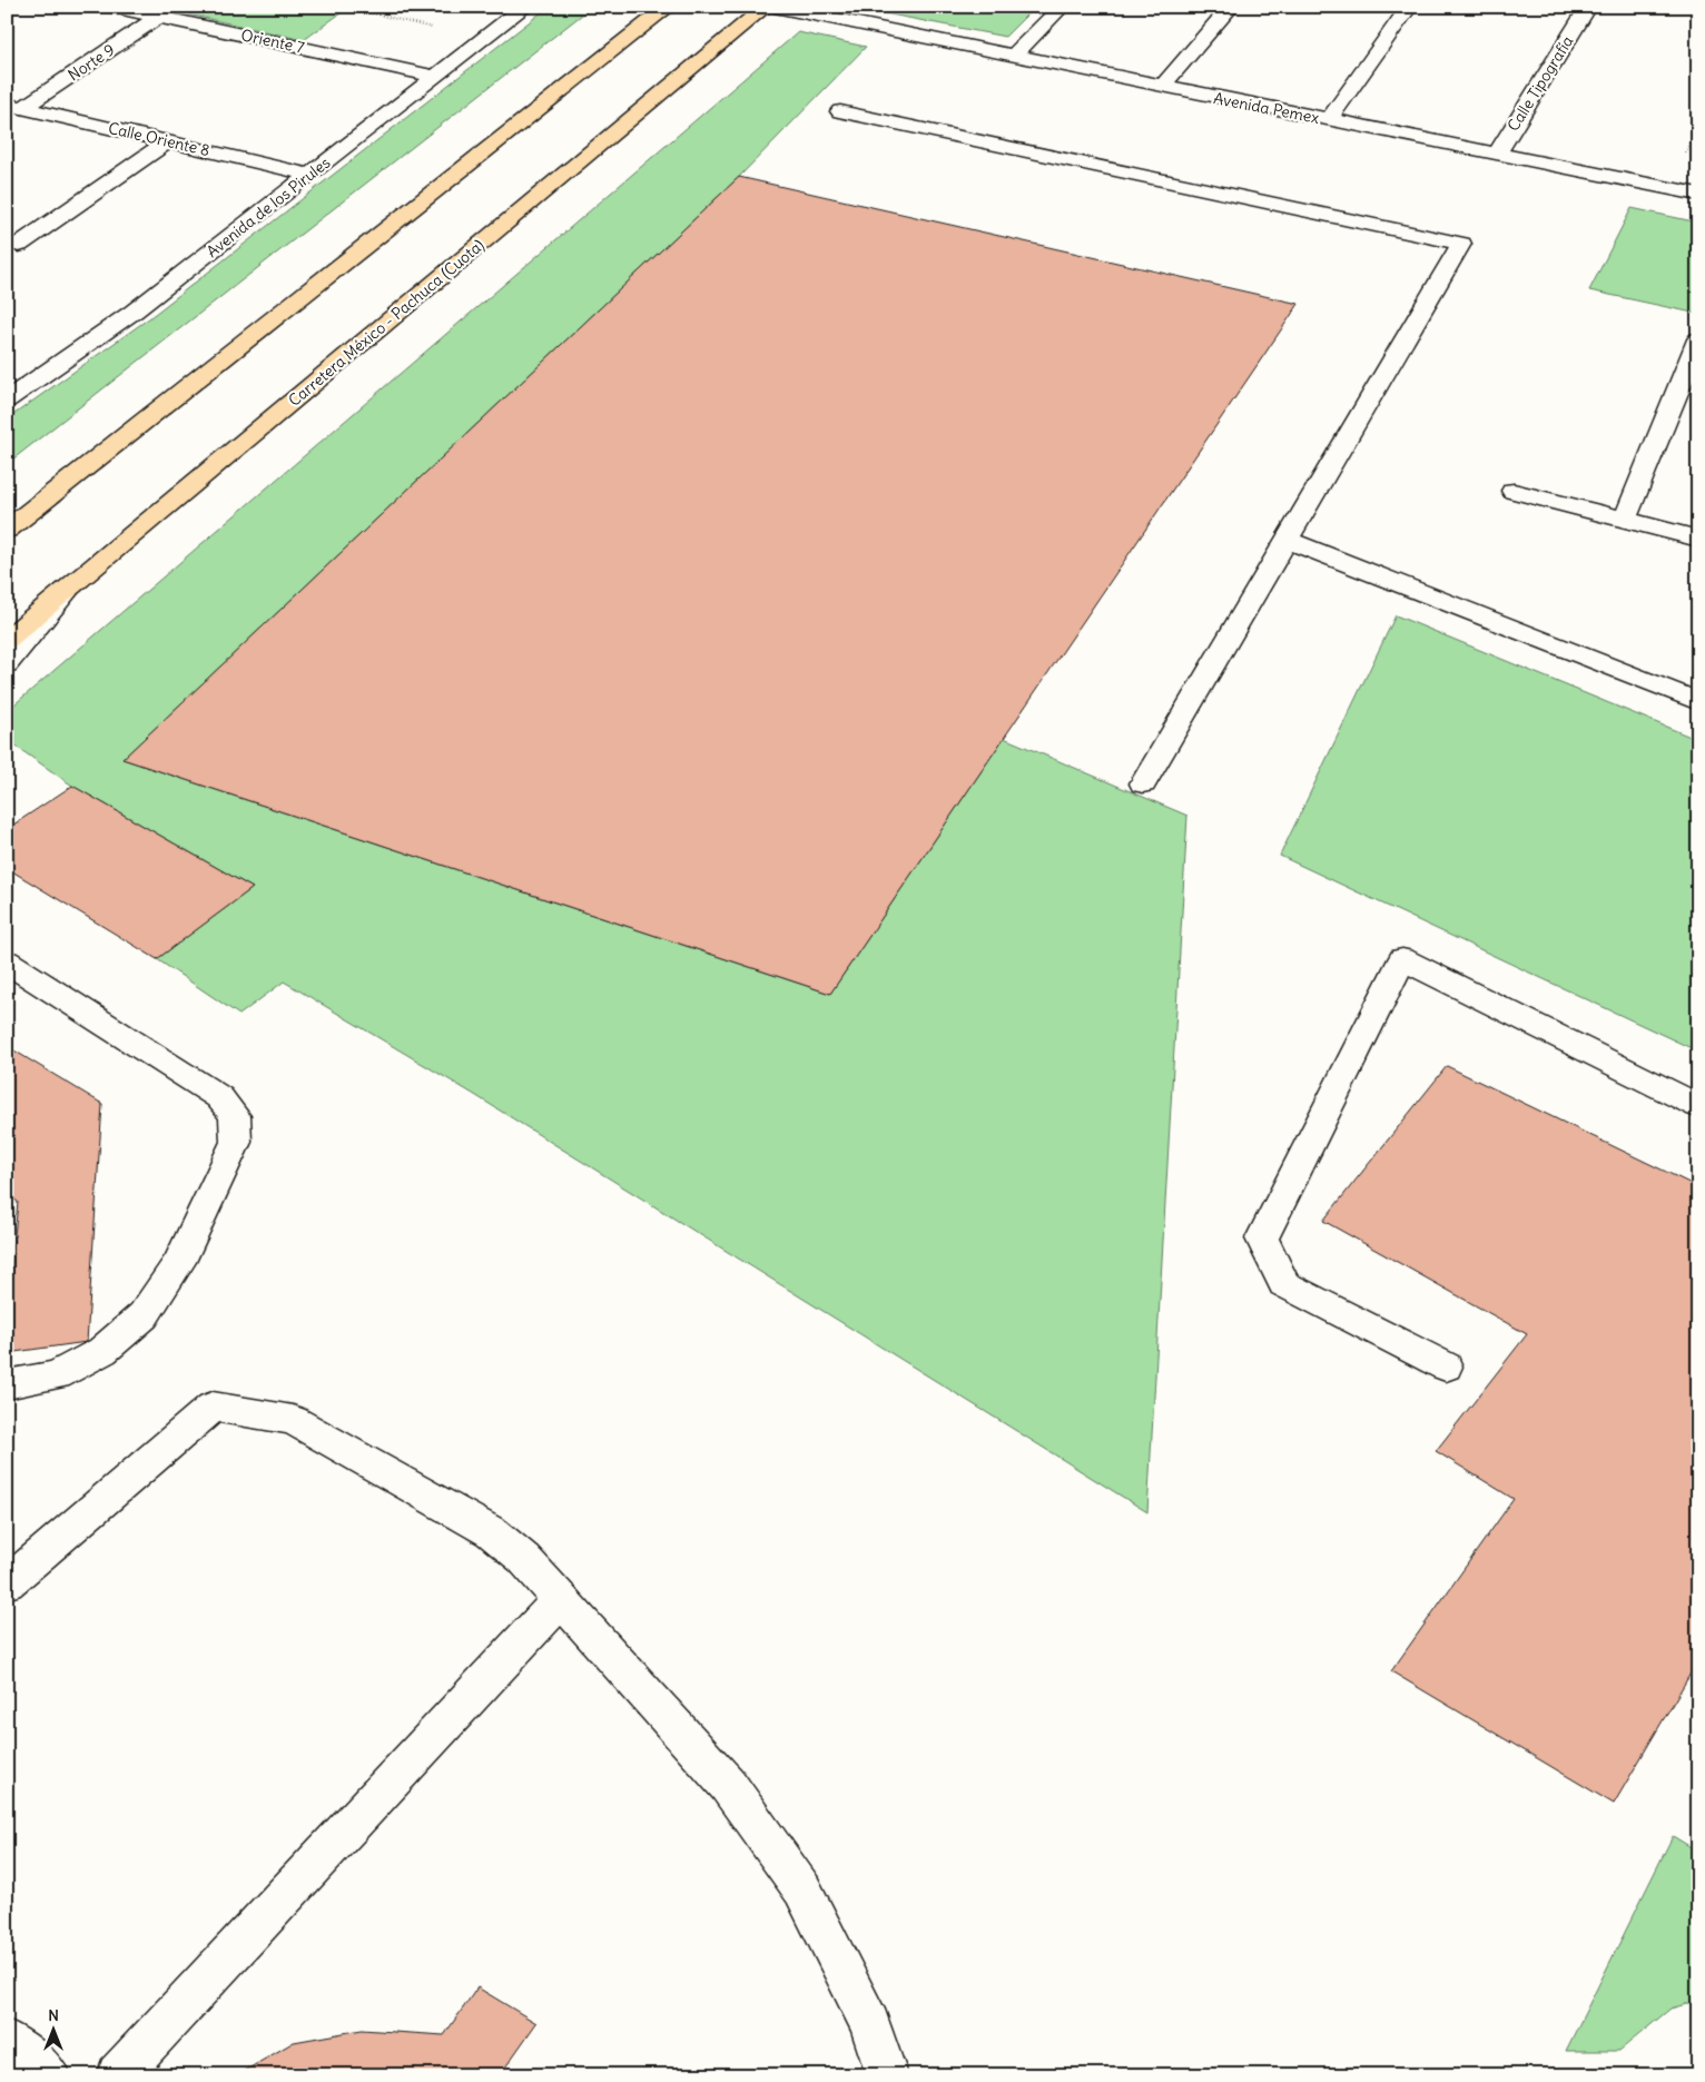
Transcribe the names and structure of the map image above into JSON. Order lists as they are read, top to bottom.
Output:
{
  "streets": {
    "highway": ["Carretera México - Pachuca (Cuota)"],
    "street": [
      "Oriente 7",
      "Norte 9",
      "Calle Tipografía",
      "Avenida Pemex",
      "Calle Oriente 8",
      "Avenida de los Pirules"
    ]
  },
  "crossings": [
    ["Oriente 7", "Norte 9"],
    ["Oriente 7", "Avenida de los Pirules"],
    ["Norte 9", "Calle Oriente 8"],
    ["Calle Tipografía", "Avenida Pemex"],
    ["Calle Oriente 8", "Avenida de los Pirules"]
  ],
  "north": "top"
}
